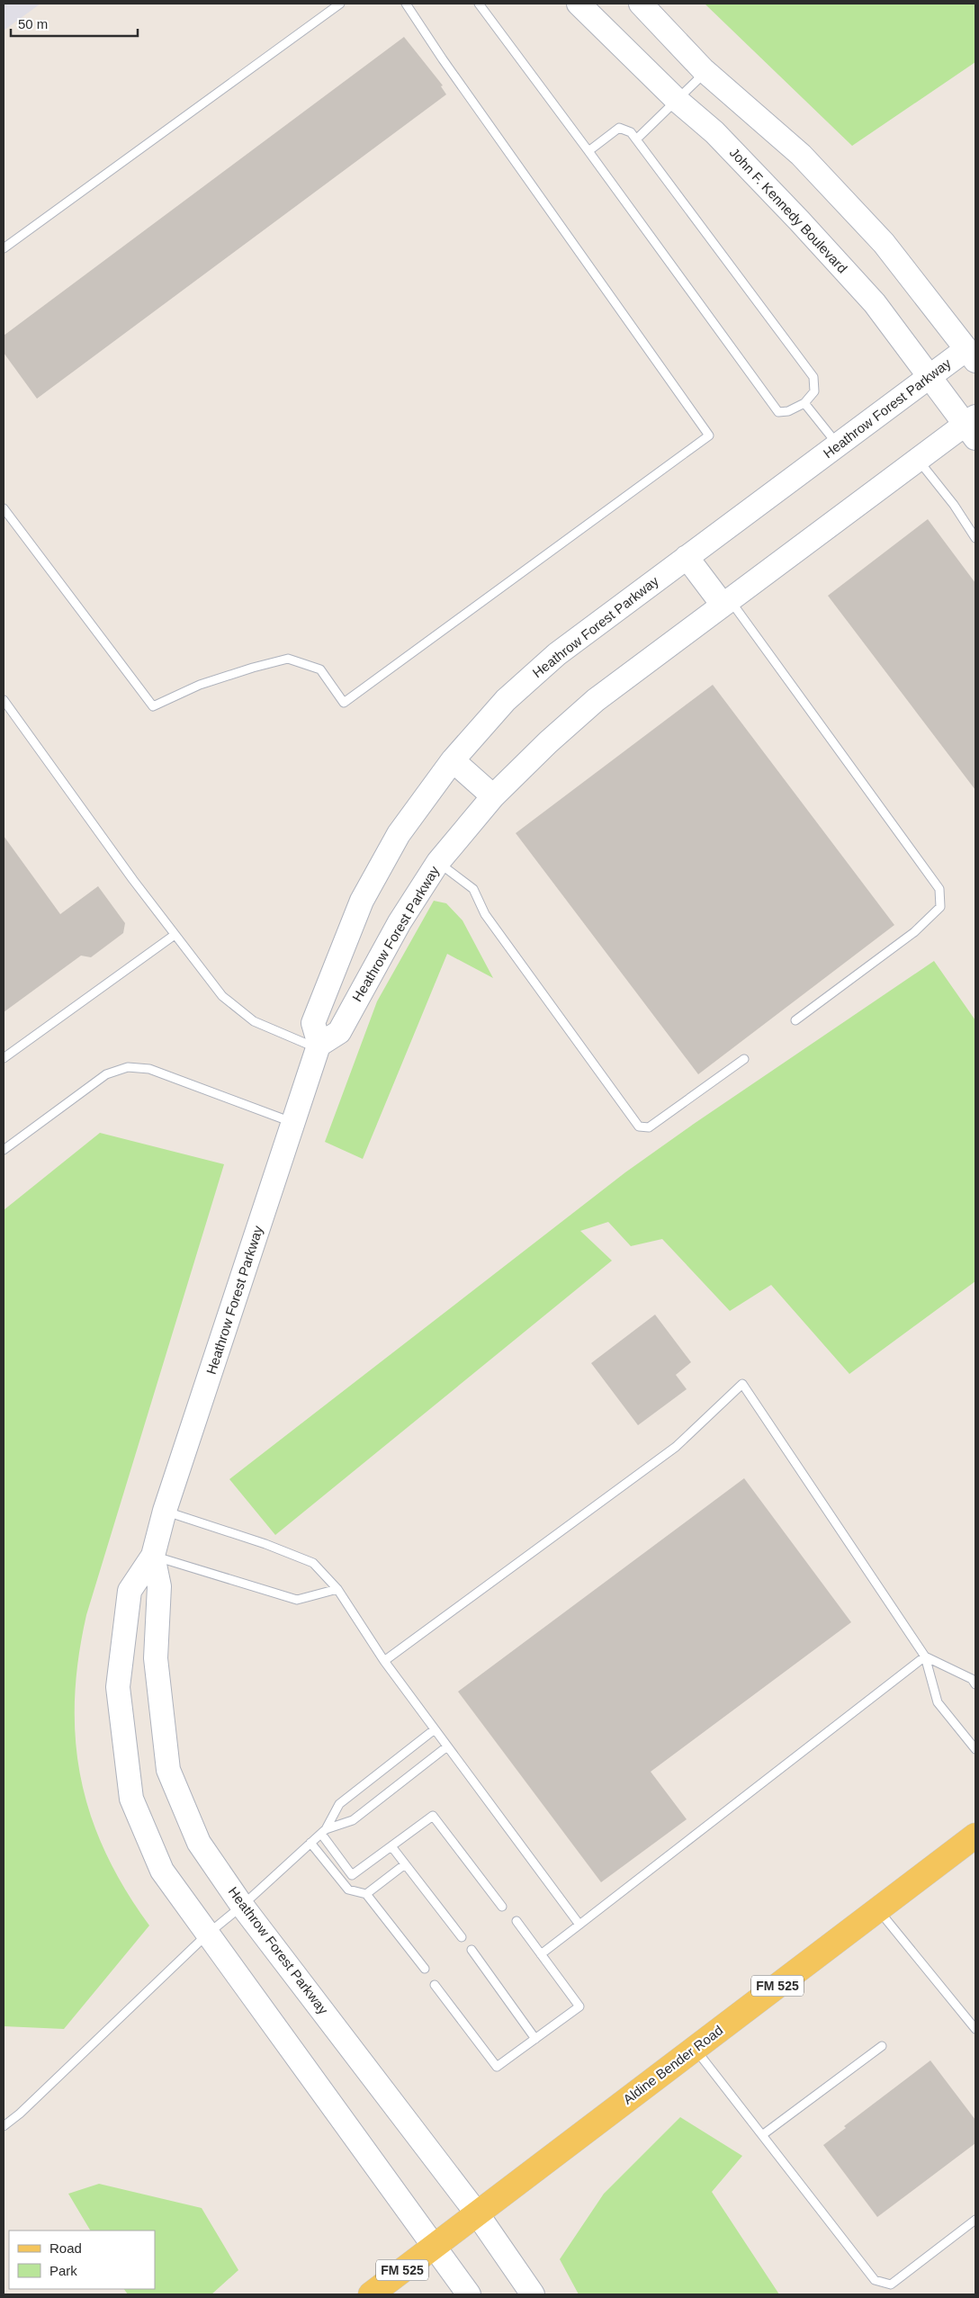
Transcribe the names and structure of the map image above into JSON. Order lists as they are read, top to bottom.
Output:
{
  "streets": {
    "main road": ["FM 525", "Aldine Bender Road"],
    "street": ["John F. Kennedy Boulevard", "Heathrow Forest Parkway"]
  },
  "crossings": [
    ["John F. Kennedy Boulevard", "Heathrow Forest Parkway"],
    ["Heathrow Forest Parkway", "Aldine Bender Road"]
  ],
  "legend": ["Road", "Park"],
  "scale_bar": "50 m"
}
